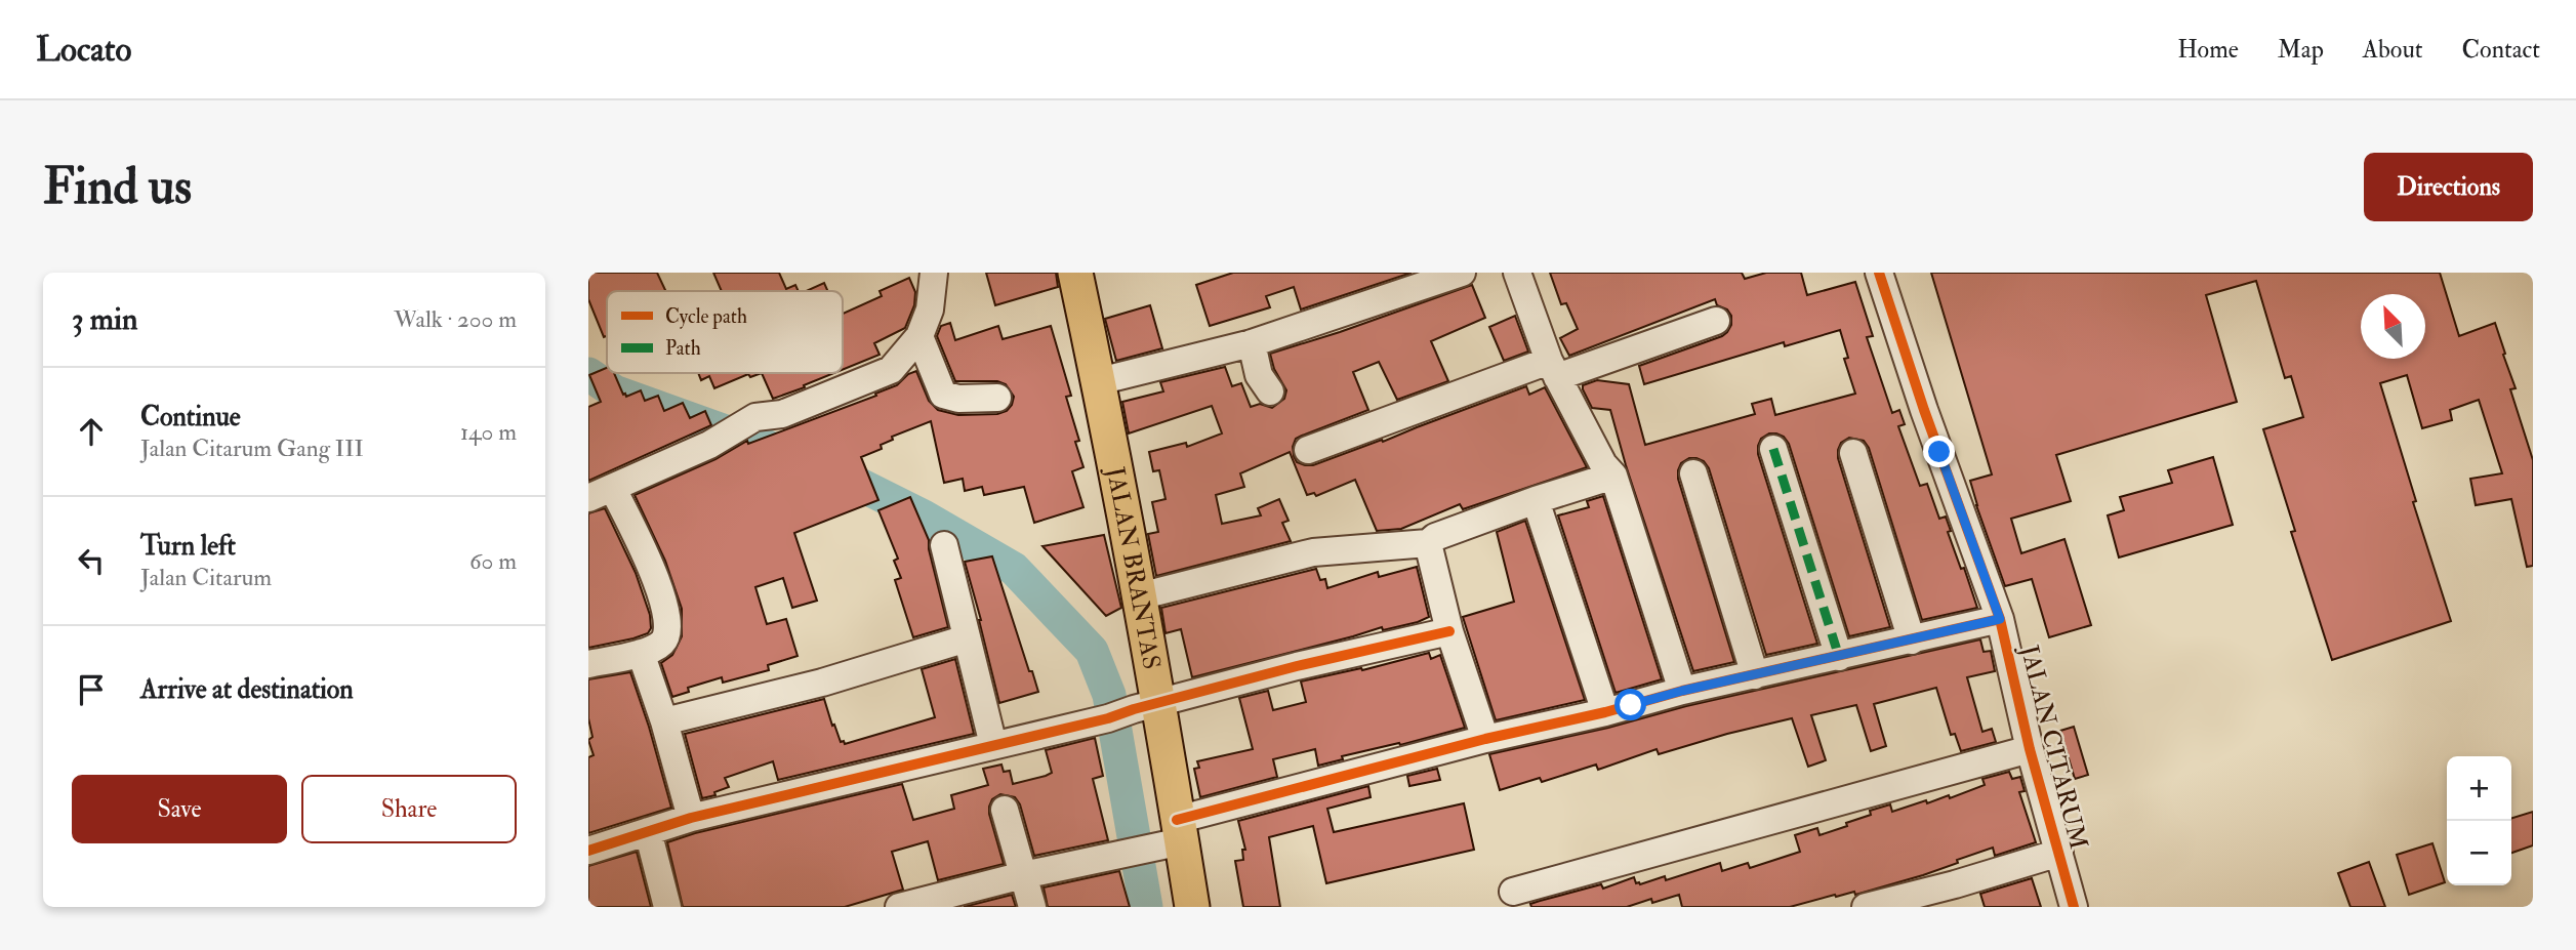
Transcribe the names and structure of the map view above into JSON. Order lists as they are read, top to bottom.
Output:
{
  "streets": {
    "main road": ["JALAN BRANTAS"],
    "street": ["JALAN CITARUM"]
  },
  "legend": ["Cycle path", "Path"],
  "north": "top left",
  "page": {
    "header": "Locato",
    "nav": [
      "Home",
      "Map",
      "About",
      "Contact"
    ],
    "buttons": [
      "Directions",
      ["Save", "Share"]
    ],
    "title": "Find us",
    "heading": ["3 min", "Walk · 200 m"],
    "list": [
      ["Continue", "Jalan Citarum Gang III", "140 m"],
      ["Turn left", "Jalan Citarum", "60 m"],
      "Arrive at destination"
    ],
    "map_buttons": ["+", "−"]
  }
}
